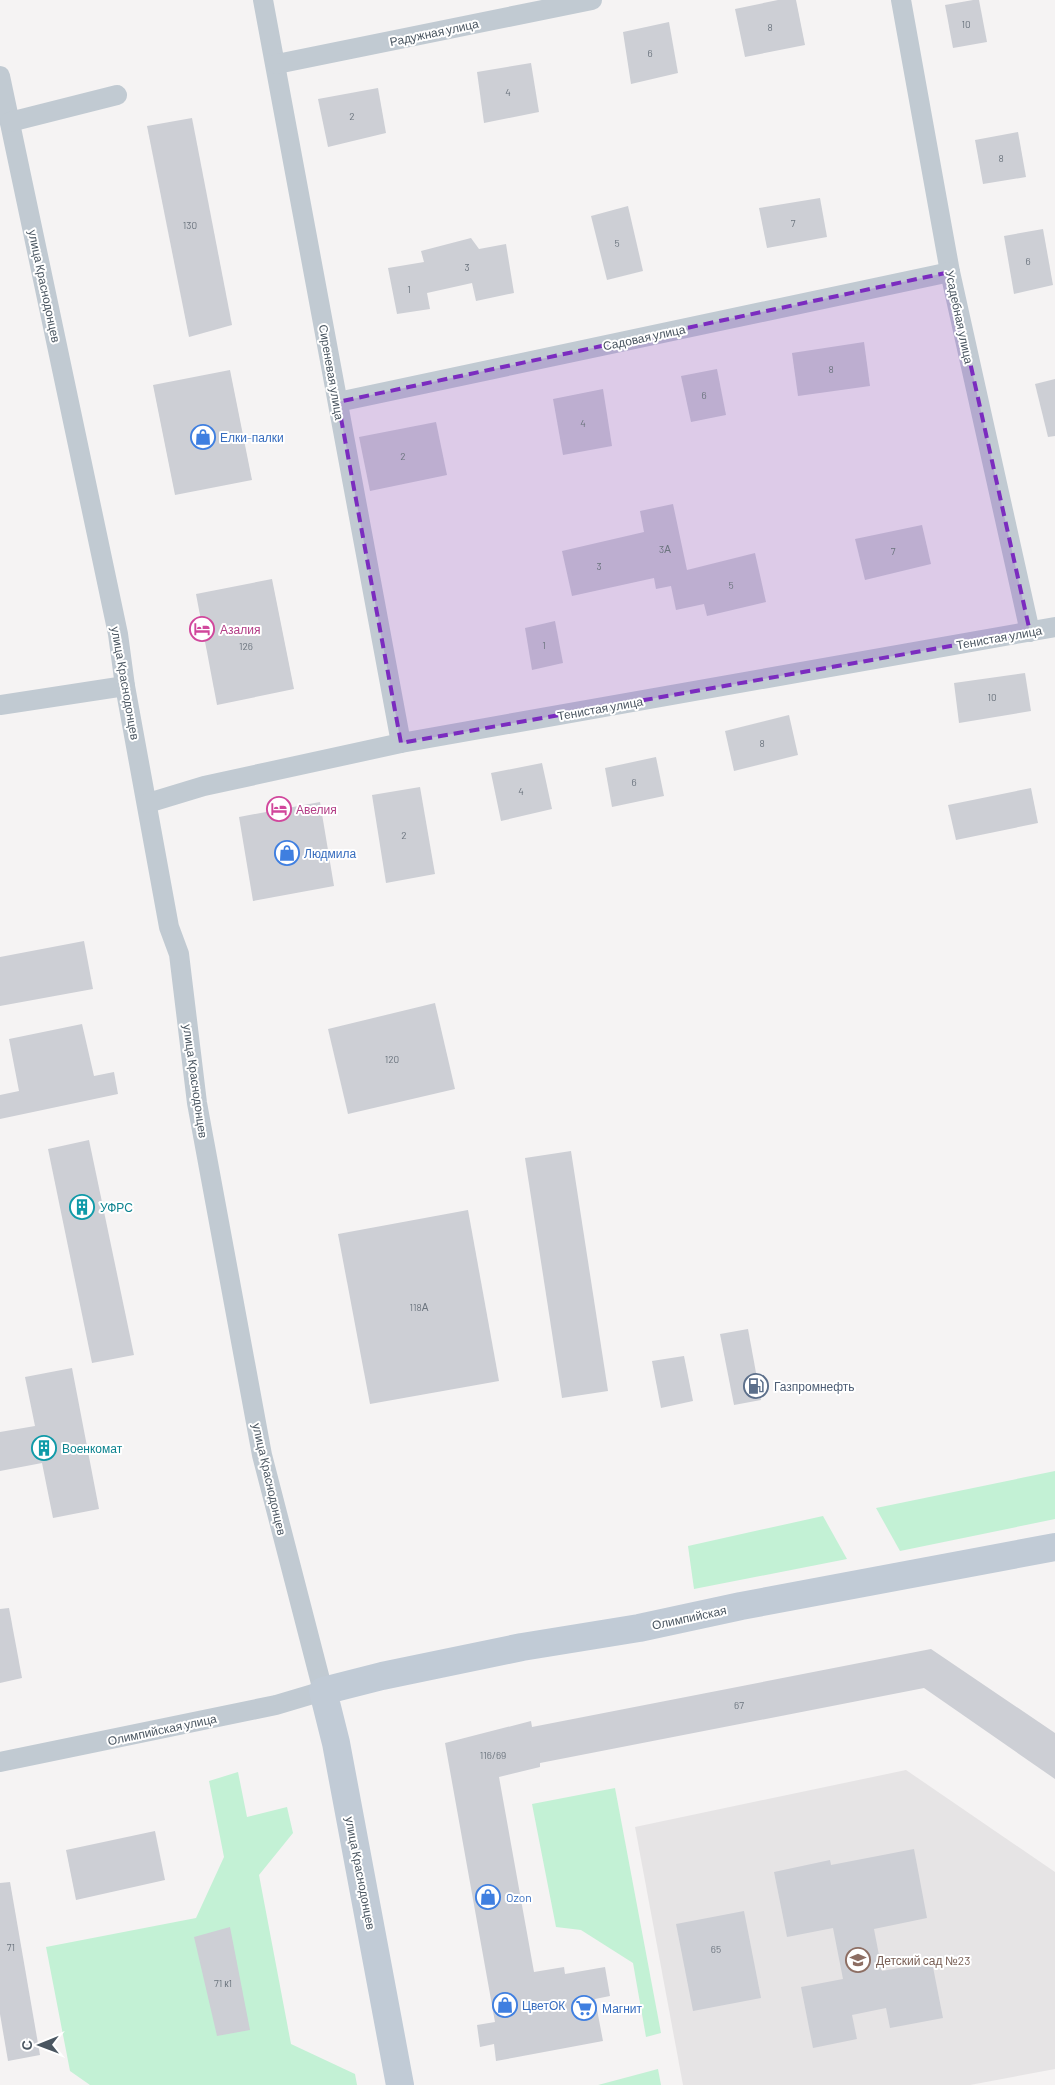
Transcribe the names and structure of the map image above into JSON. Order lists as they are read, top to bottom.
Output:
{
  "streets": {
    "main road": ["улица Краснодонцев", "Олимпийская"],
    "street": [
      "Радужная улица",
      "Усадебная улица",
      "Садовая улица",
      "Сиреневая улица",
      "Тенистая улица",
      "Олимпийская улица"
    ]
  },
  "crossings": [
    ["Радужная улица", "Сиреневая улица"],
    ["улица Краснодонцев", "Тенистая улица"],
    ["улица Краснодонцев", "Олимпийская"],
    ["улица Краснодонцев", "Олимпийская улица"],
    ["Усадебная улица", "Садовая улица"],
    ["Усадебная улица", "Тенистая улица"],
    ["Садовая улица", "Сиреневая улица"],
    ["Сиреневая улица", "Тенистая улица"],
    ["Олимпийская", "Олимпийская улица"]
  ],
  "places": {
    "shop": [
      "Елки-палки",
      "Людмила",
      "Ozon",
      "ЦветОК"
    ],
    "hotel": ["Азалия", "Авелия"],
    "building": ["УФРС", "Военкомат"],
    "fuel station": ["Газпромнефть"],
    "school or university": ["Детский сад №23"],
    "supermarket": ["Магнит"]
  },
  "house_numbers": [
    "10",
    "8",
    "6",
    "4",
    "2",
    "8",
    "7",
    "130",
    "5",
    "6",
    "3",
    "1",
    "8",
    "6",
    "4",
    "2",
    "3А",
    "7",
    "3",
    "5",
    "1",
    "126",
    "10",
    "8",
    "6",
    "4",
    "2",
    "120",
    "118А",
    "67",
    "116/69",
    "71",
    "65",
    "71 к1"
  ],
  "north": "left"
}
